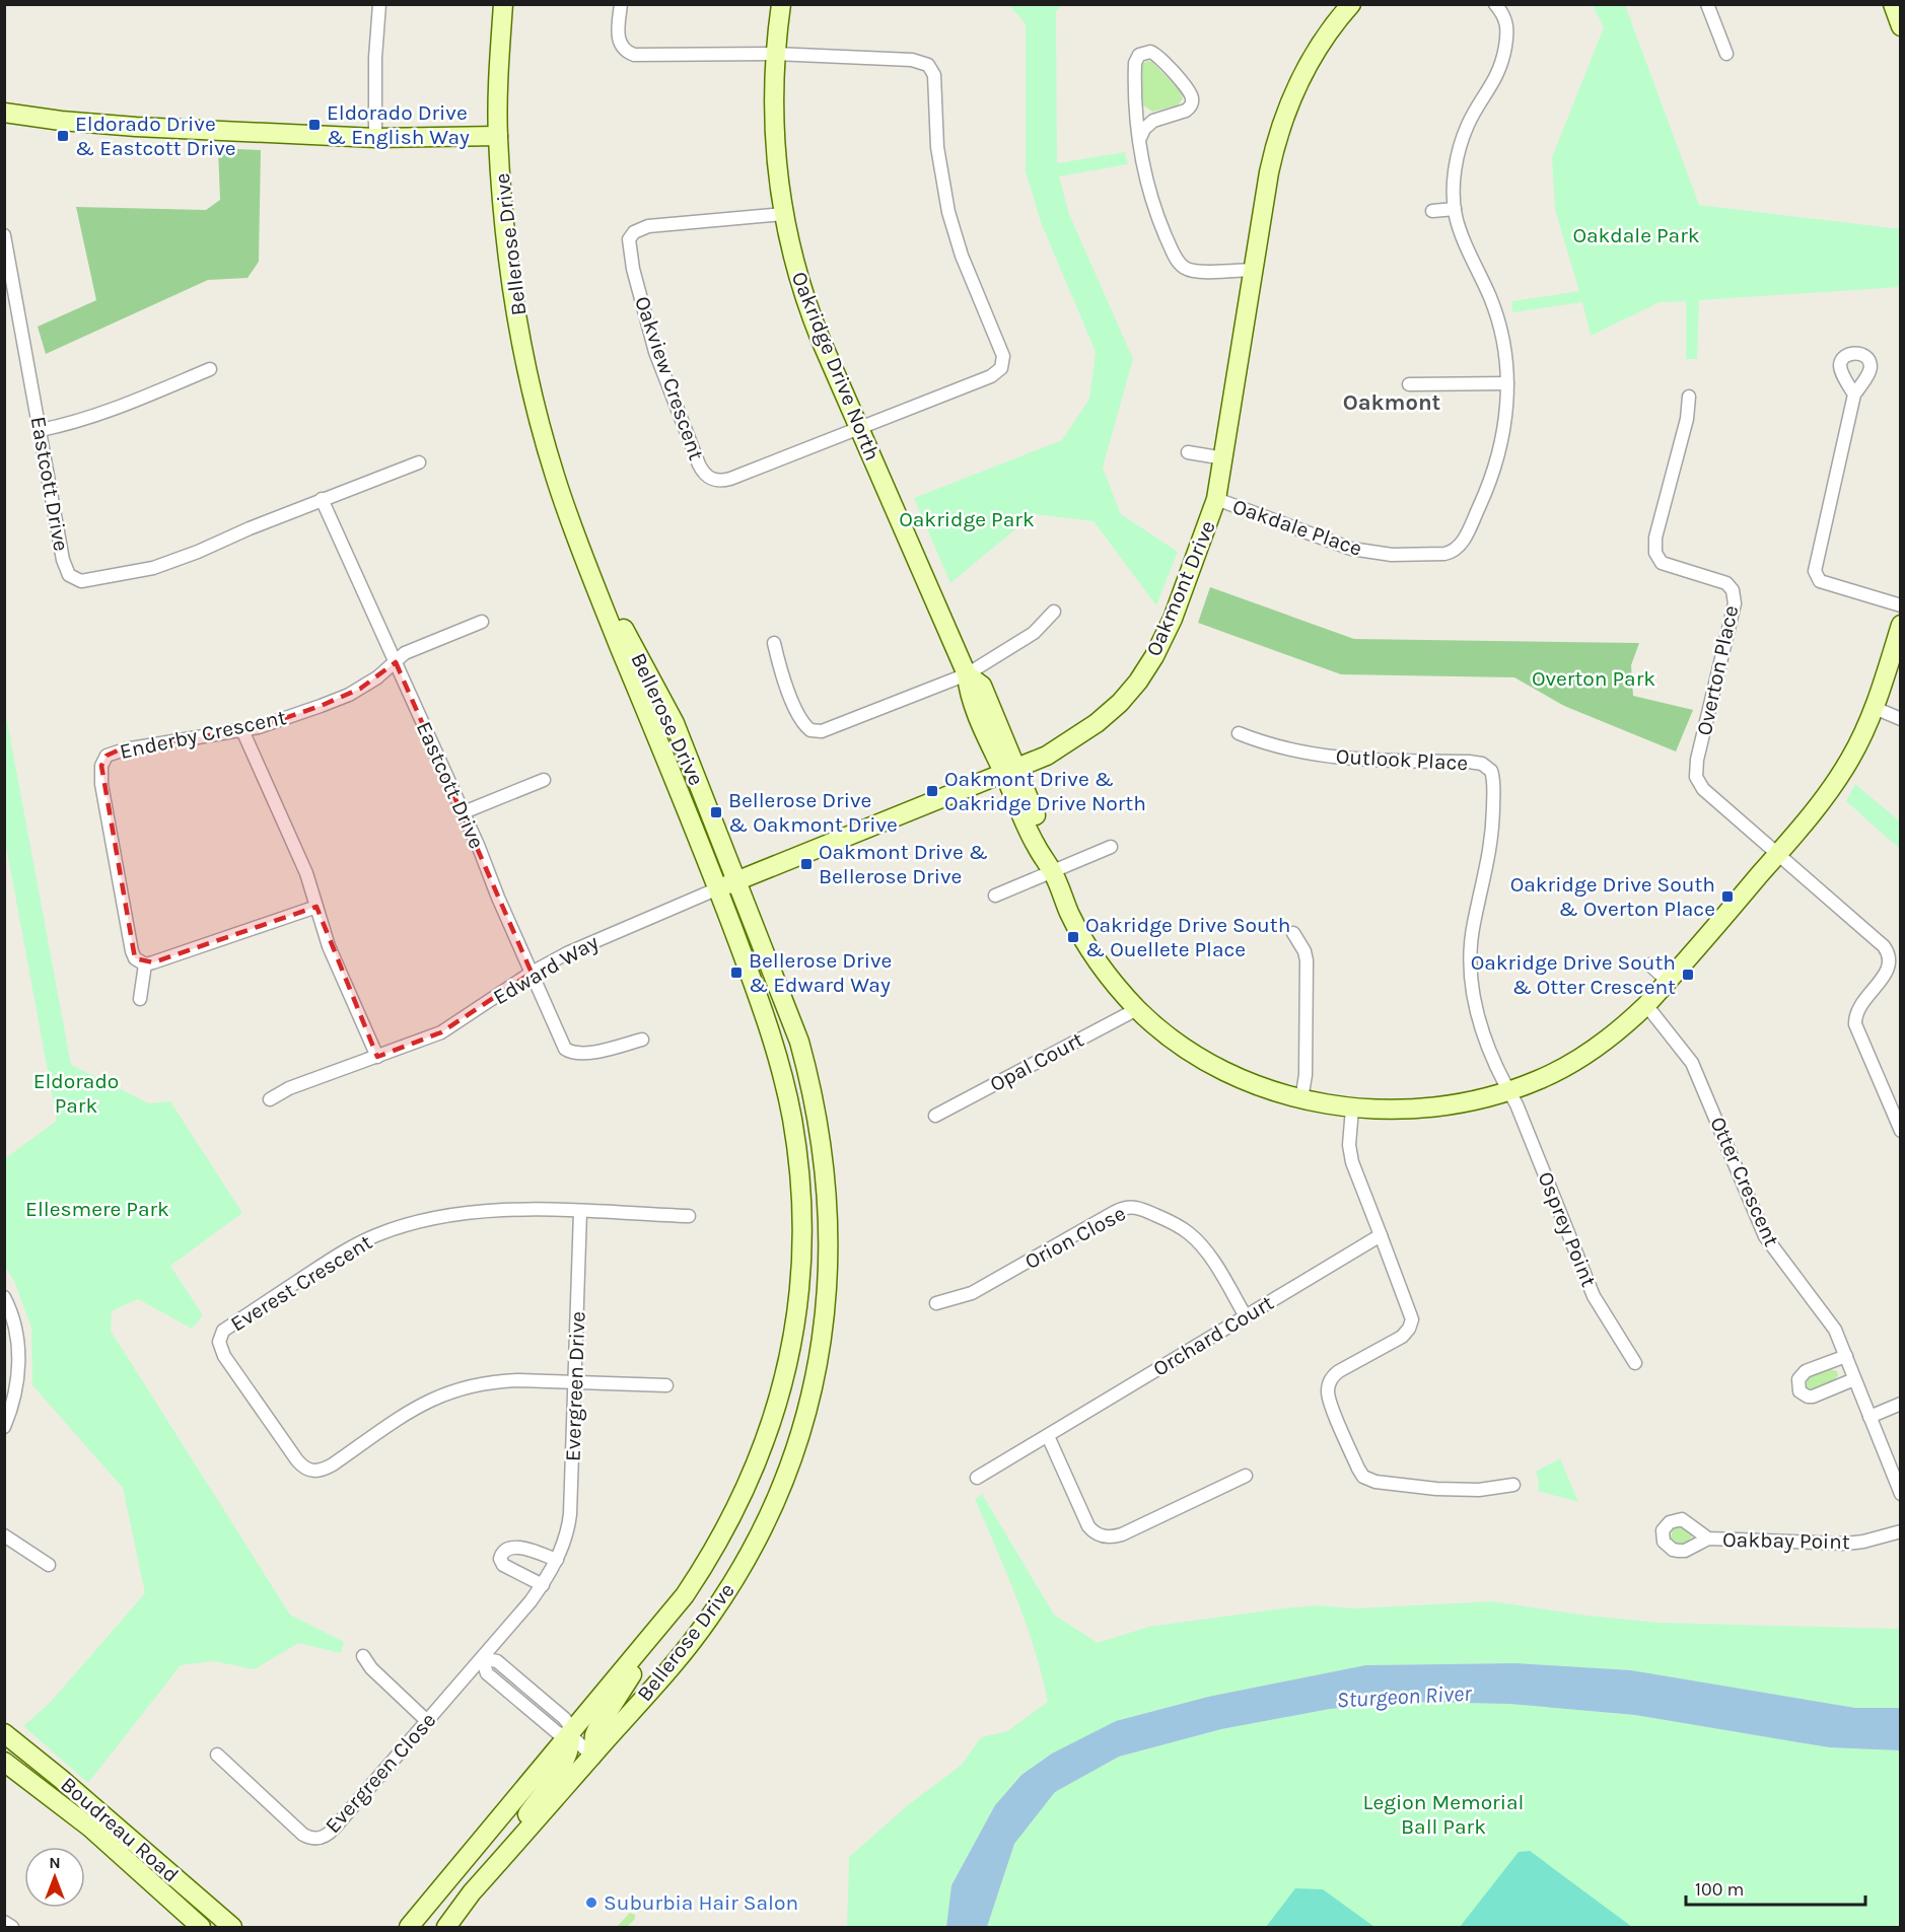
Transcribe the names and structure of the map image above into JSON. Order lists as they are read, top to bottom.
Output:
{
  "streets": {
    "main road": [
      "Bellerose Drive",
      "Oakridge Drive North",
      "Oakmont Drive",
      "Boudreau Road"
    ],
    "street": [
      "Oakview Crescent",
      "Eastcott Drive",
      "Oakdale Place",
      "Overton Place",
      "Enderby Crescent",
      "Outlook Place",
      "Edward Way",
      "Opal Court",
      "Otter Crescent",
      "Osprey Point",
      "Orion Close",
      "Everest Crescent",
      "Orchard Court",
      "Evergreen Drive",
      "Oakbay Point",
      "Evergreen Close"
    ]
  },
  "crossings": [
    ["Bellerose Drive", "Oakmont Drive"],
    ["Bellerose Drive", "Edward Way"],
    ["Oakridge Drive North", "Oakview Crescent"],
    ["Oakridge Drive North", "Oakmont Drive"],
    ["Oakridge Drive North", "Overton Place"],
    ["Oakridge Drive North", "Outlook Place"],
    ["Oakridge Drive North", "Opal Court"],
    ["Oakridge Drive North", "Otter Crescent"],
    ["Oakridge Drive North", "Osprey Point"],
    ["Eastcott Drive", "Enderby Crescent"],
    ["Eastcott Drive", "Edward Way"],
    ["Oakdale Place", "Oakmont Drive"],
    ["Oakmont Drive", "Edward Way"],
    ["Outlook Place", "Osprey Point"],
    ["Orion Close", "Orchard Court"],
    ["Everest Crescent", "Evergreen Drive"],
    ["Evergreen Drive", "Evergreen Close"]
  ],
  "districts": ["Oakmont"],
  "water": ["Sturgeon River"],
  "parks": [
    "Oakdale Park",
    "Oakridge Park",
    "Overton Park",
    "Eldorado Park",
    "Ellesmere Park",
    "Legion Memorial Ball Park"
  ],
  "places": {
    "transit": [
      "Eldorado Drive & English Way",
      "Eldorado Drive & Eastcott Drive",
      "Oakmont Drive & Oakridge Drive North",
      "Bellerose Drive & Oakmont Drive",
      "Oakmont Drive & Bellerose Drive",
      "Oakridge Drive South & Overton Place",
      "Oakridge Drive South & Ouellete Place",
      "Bellerose Drive & Edward Way",
      "Oakridge Drive South & Otter Crescent"
    ],
    "other": ["Suburbia Hair Salon"]
  },
  "scale_bar": "100 m",
  "north": "top"
}
